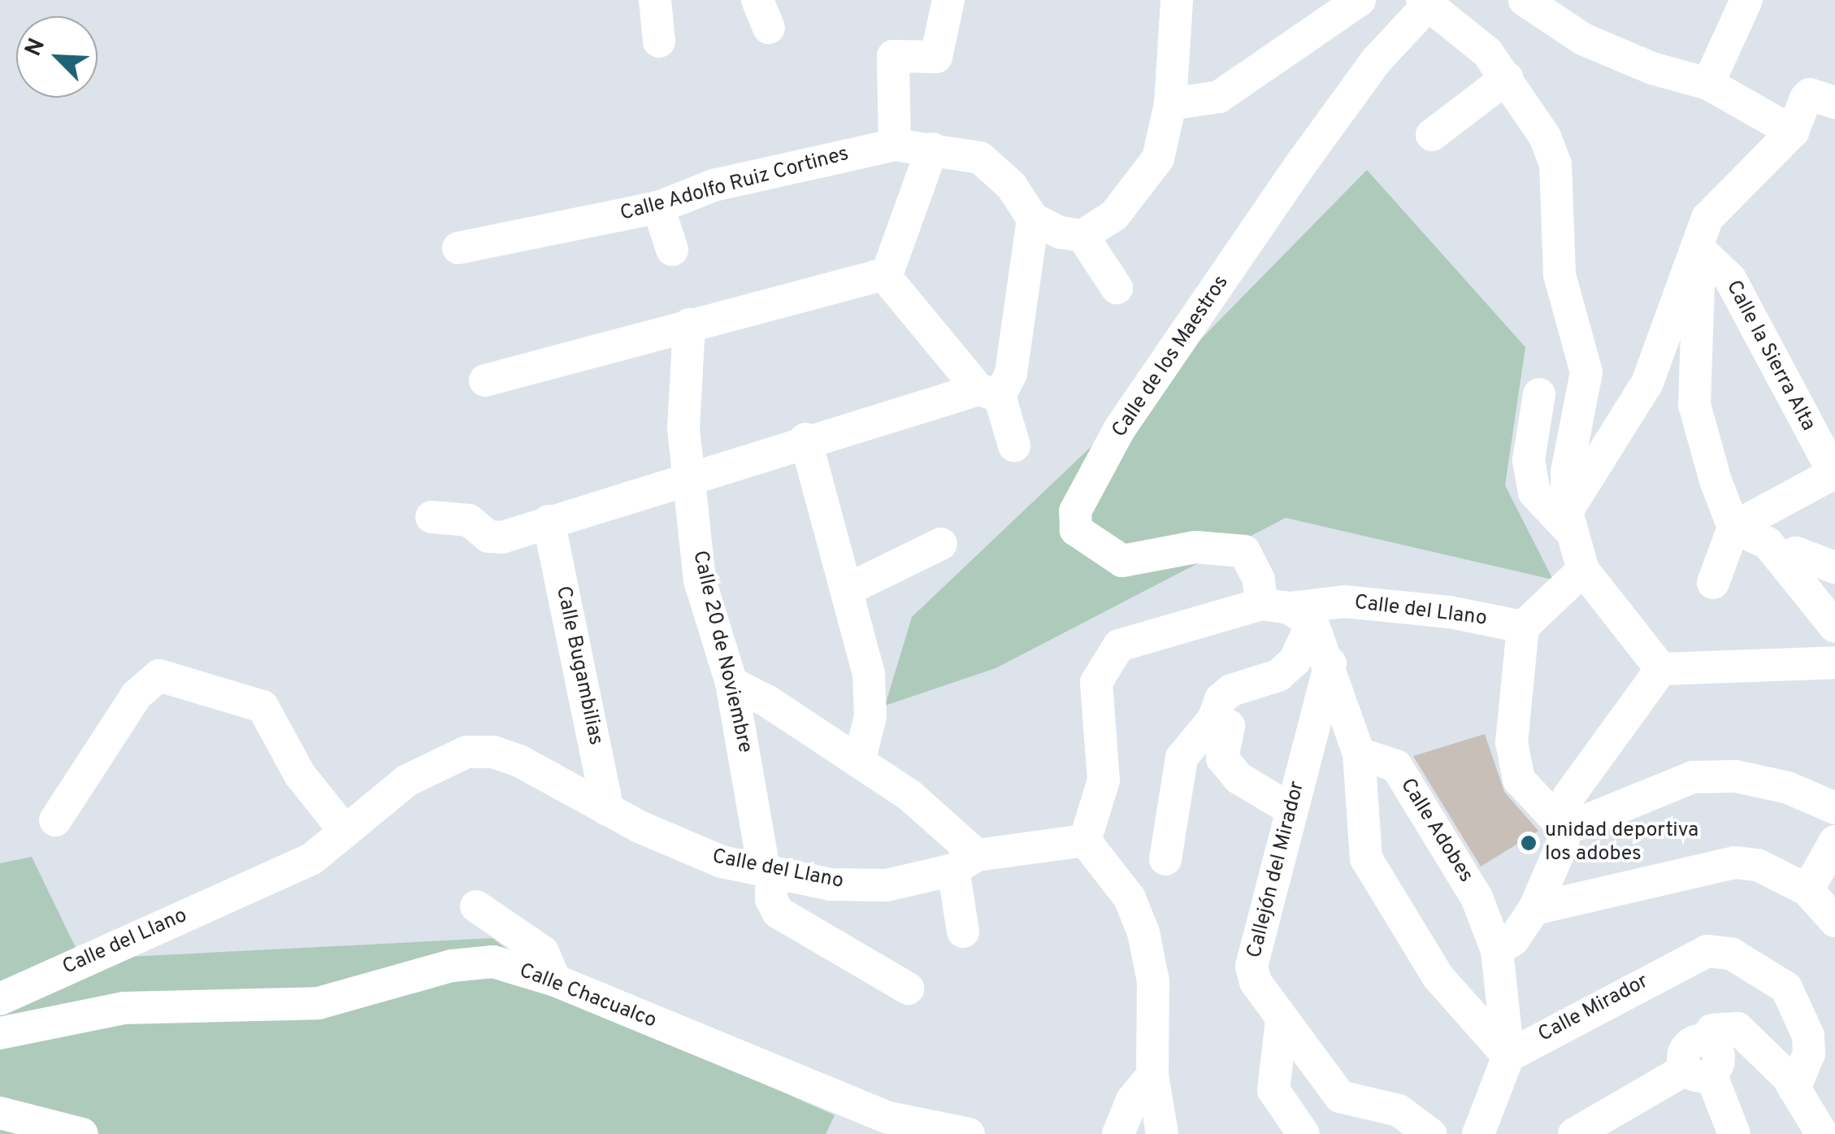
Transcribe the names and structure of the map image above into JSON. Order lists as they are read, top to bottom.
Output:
{
  "streets": {
    "street": [
      "Calle Adolfo Ruiz Cortines",
      "Calle la Sierra Alta",
      "Calle de los Maestros",
      "Calle del Llano",
      "Calle 20 de Noviembre",
      "Calle Bugambilias",
      "Calle Adobes",
      "Callejón del Mirador",
      "Calle Chacualco",
      "Calle Mirador"
    ]
  },
  "crossings": [
    ["Calle de los Maestros", "Calle del Llano"],
    ["Calle del Llano", "Calle 20 de Noviembre"],
    ["Calle del Llano", "Calle Bugambilias"],
    ["Calle Adobes", "Calle Mirador"]
  ],
  "places": ["unidad deportiva los adobes"],
  "north": "top left"
}
